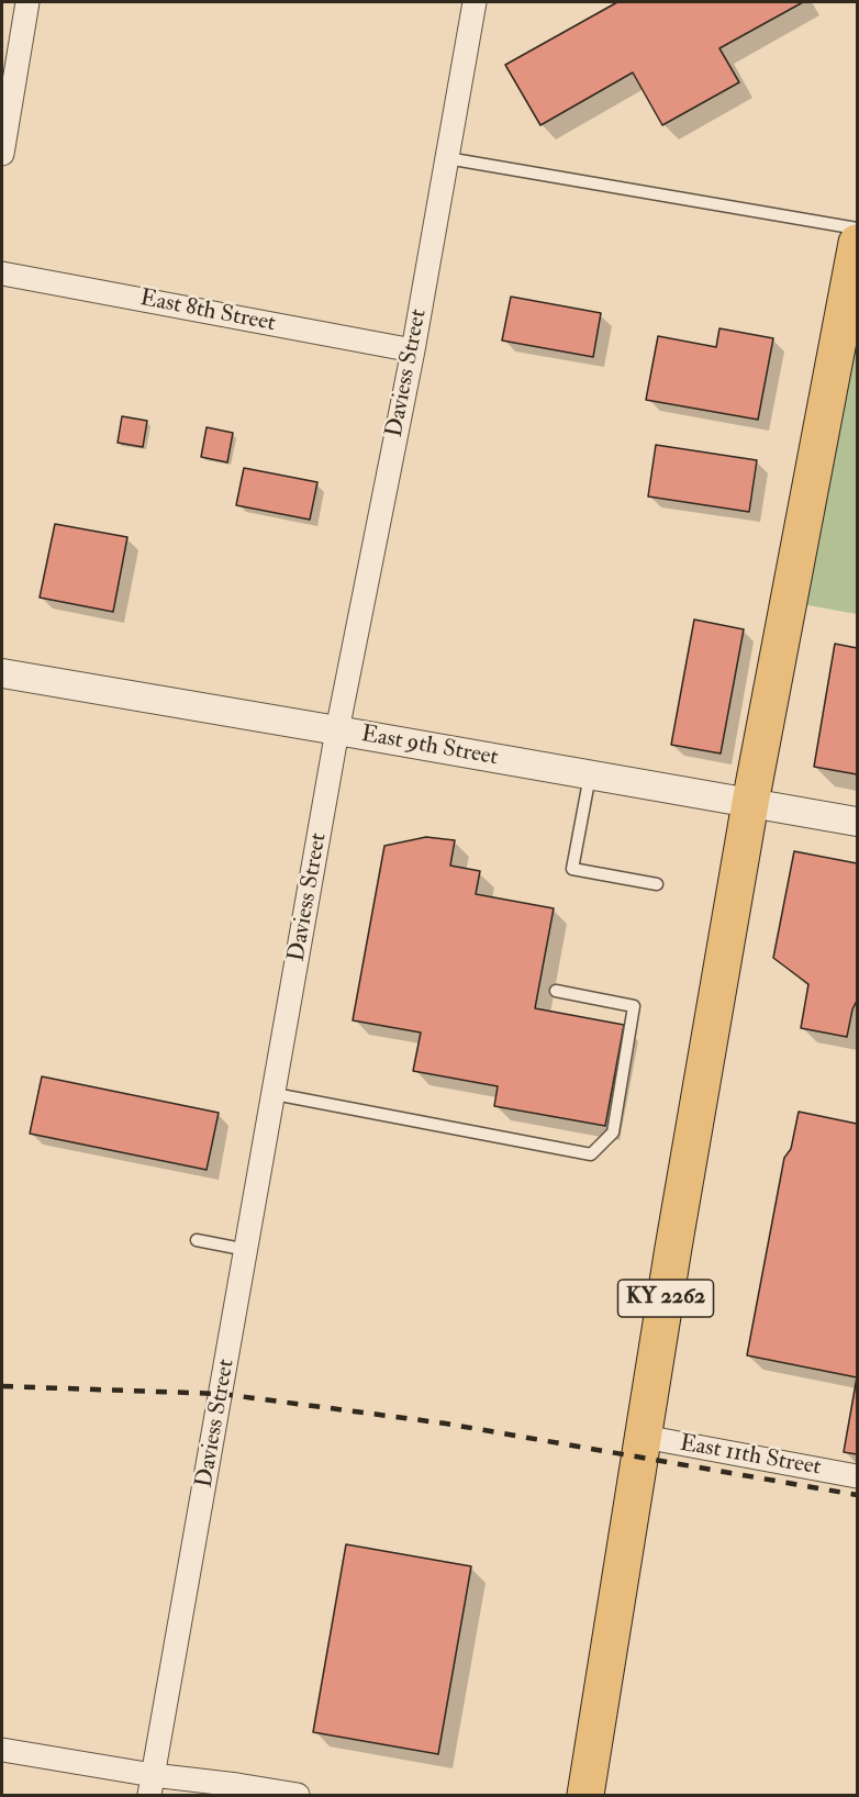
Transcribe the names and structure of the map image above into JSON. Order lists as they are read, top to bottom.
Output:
{
  "streets": {
    "main road": ["KY 2262"],
    "street": [
      "East 8th Street",
      "Daviess Street",
      "East 9th Street",
      "East 11th Street"
    ]
  },
  "crossings": [
    ["East 8th Street", "Daviess Street"],
    ["Daviess Street", "East 9th Street"],
    ["East 9th Street", "KY 2262"],
    ["KY 2262", "East 11th Street"]
  ]
}
